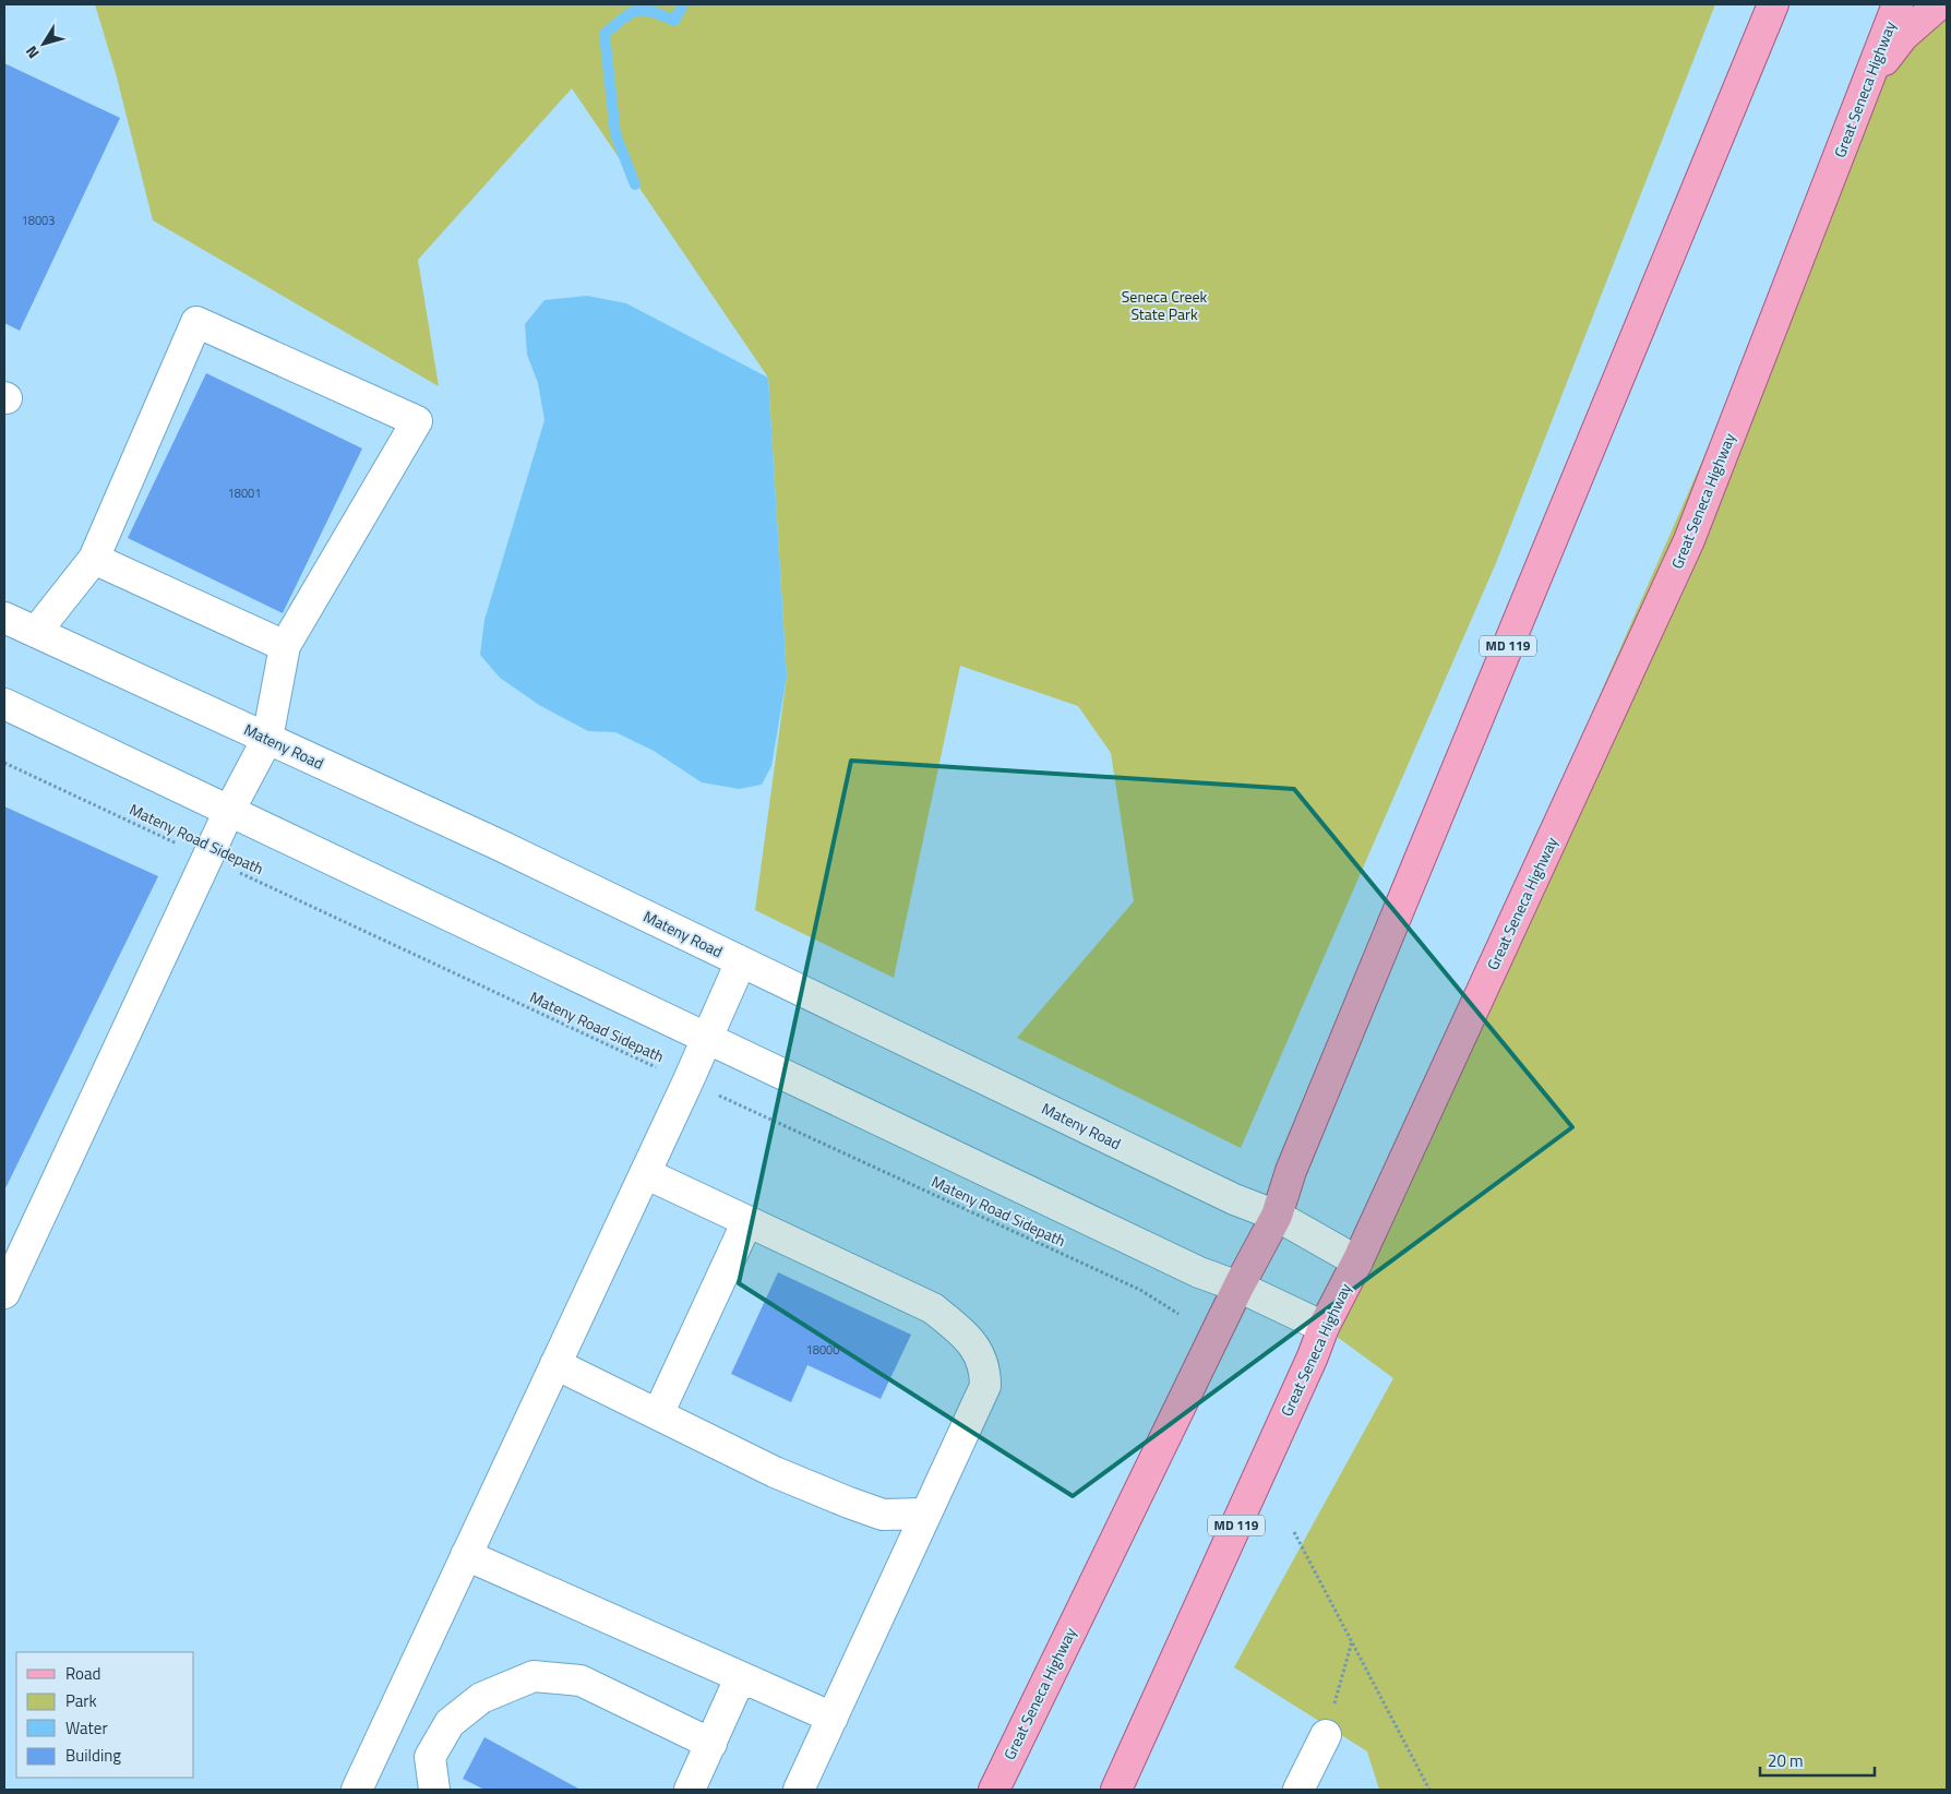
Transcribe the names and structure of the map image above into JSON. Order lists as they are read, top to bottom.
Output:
{
  "streets": {
    "main road": ["Great Seneca Highway", "MD 119"],
    "street": ["Mateny Road"],
    "path": ["Mateny Road Sidepath"]
  },
  "crossings": [
    ["Great Seneca Highway", "Mateny Road"]
  ],
  "parks": ["Seneca Creek State Park"],
  "house_numbers": ["18003", "18001", "18000"],
  "legend": [
    "Road",
    "Park",
    "Water",
    "Building"
  ],
  "scale_bar": "20 m",
  "north": "bottom left"
}
